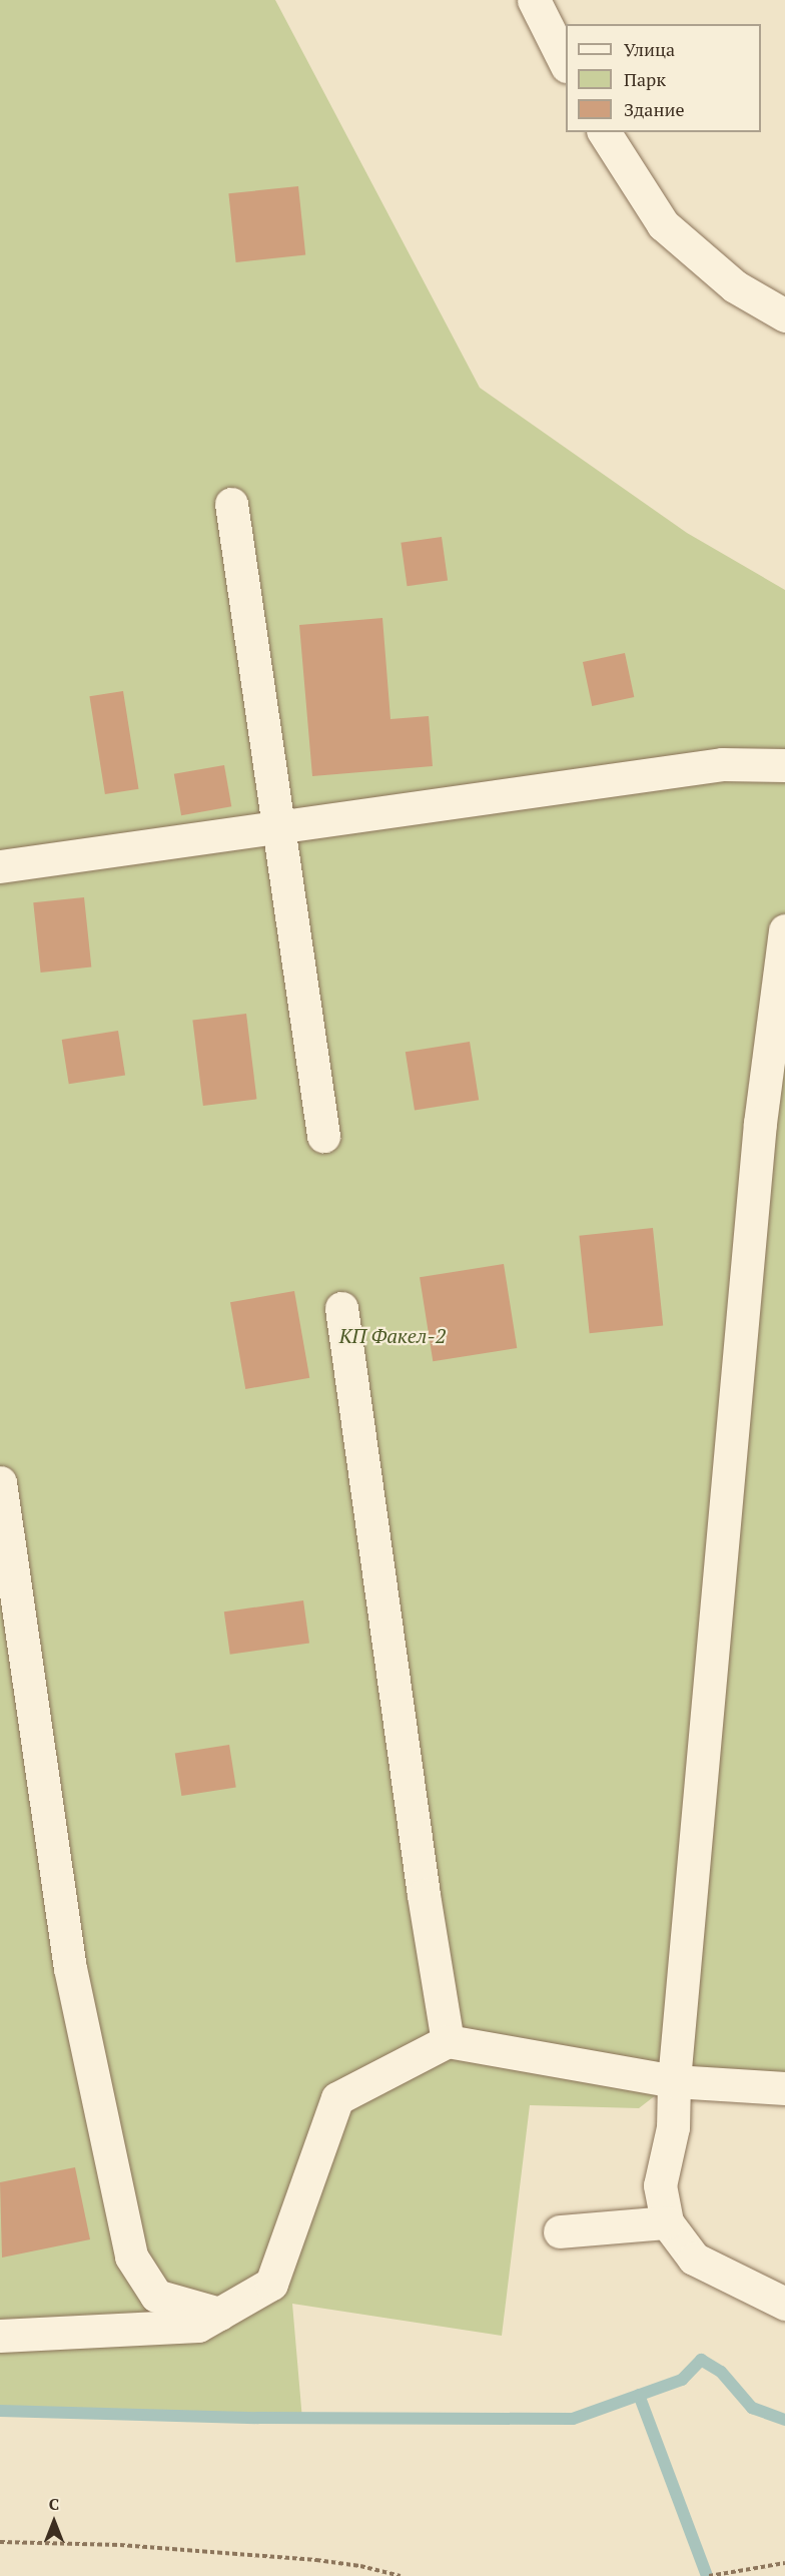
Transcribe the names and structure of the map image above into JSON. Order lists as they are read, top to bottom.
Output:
{
  "parks": ["КП Факел-2"],
  "legend": ["Улица", "Парк", "Здание"],
  "north": "top"
}
